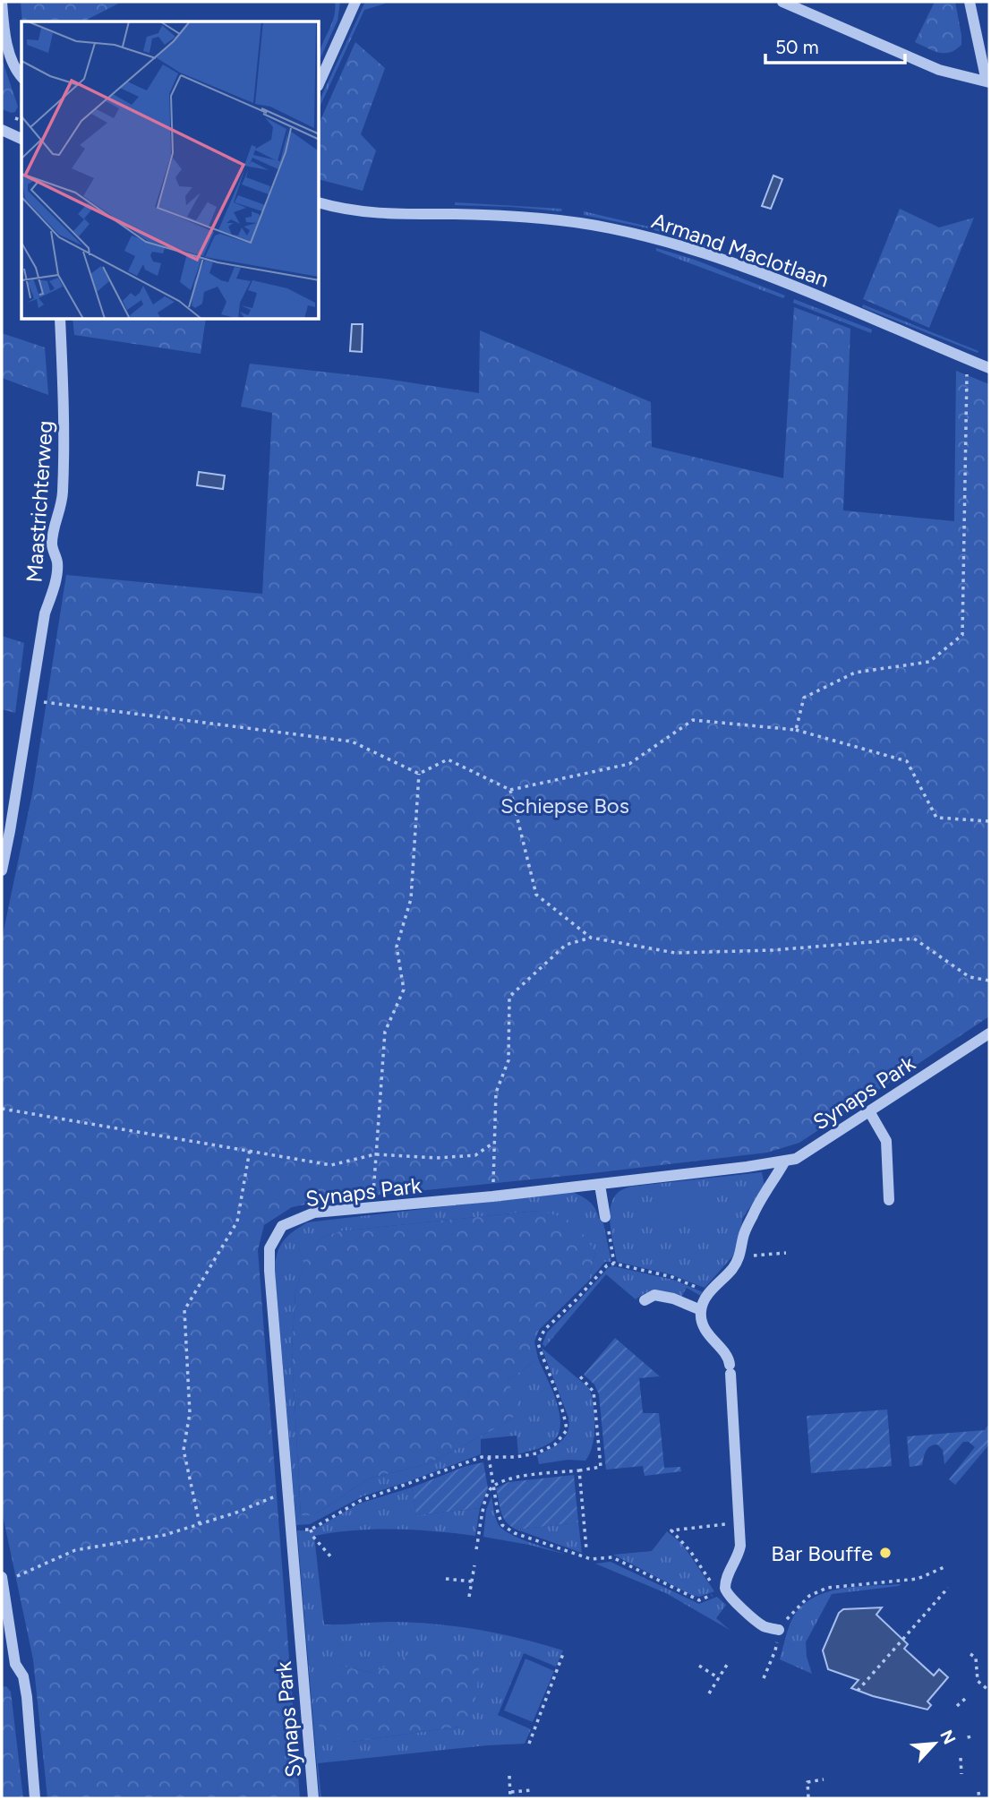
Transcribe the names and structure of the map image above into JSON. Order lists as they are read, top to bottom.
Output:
{
  "streets": {
    "street": ["Armand Maclotlaan", "Maastrichterweg", "Synaps Park"]
  },
  "parks": ["Schiepse Bos"],
  "places": ["Bar Bouffe"],
  "scale_bar": "50 m",
  "north": "top right"
}
